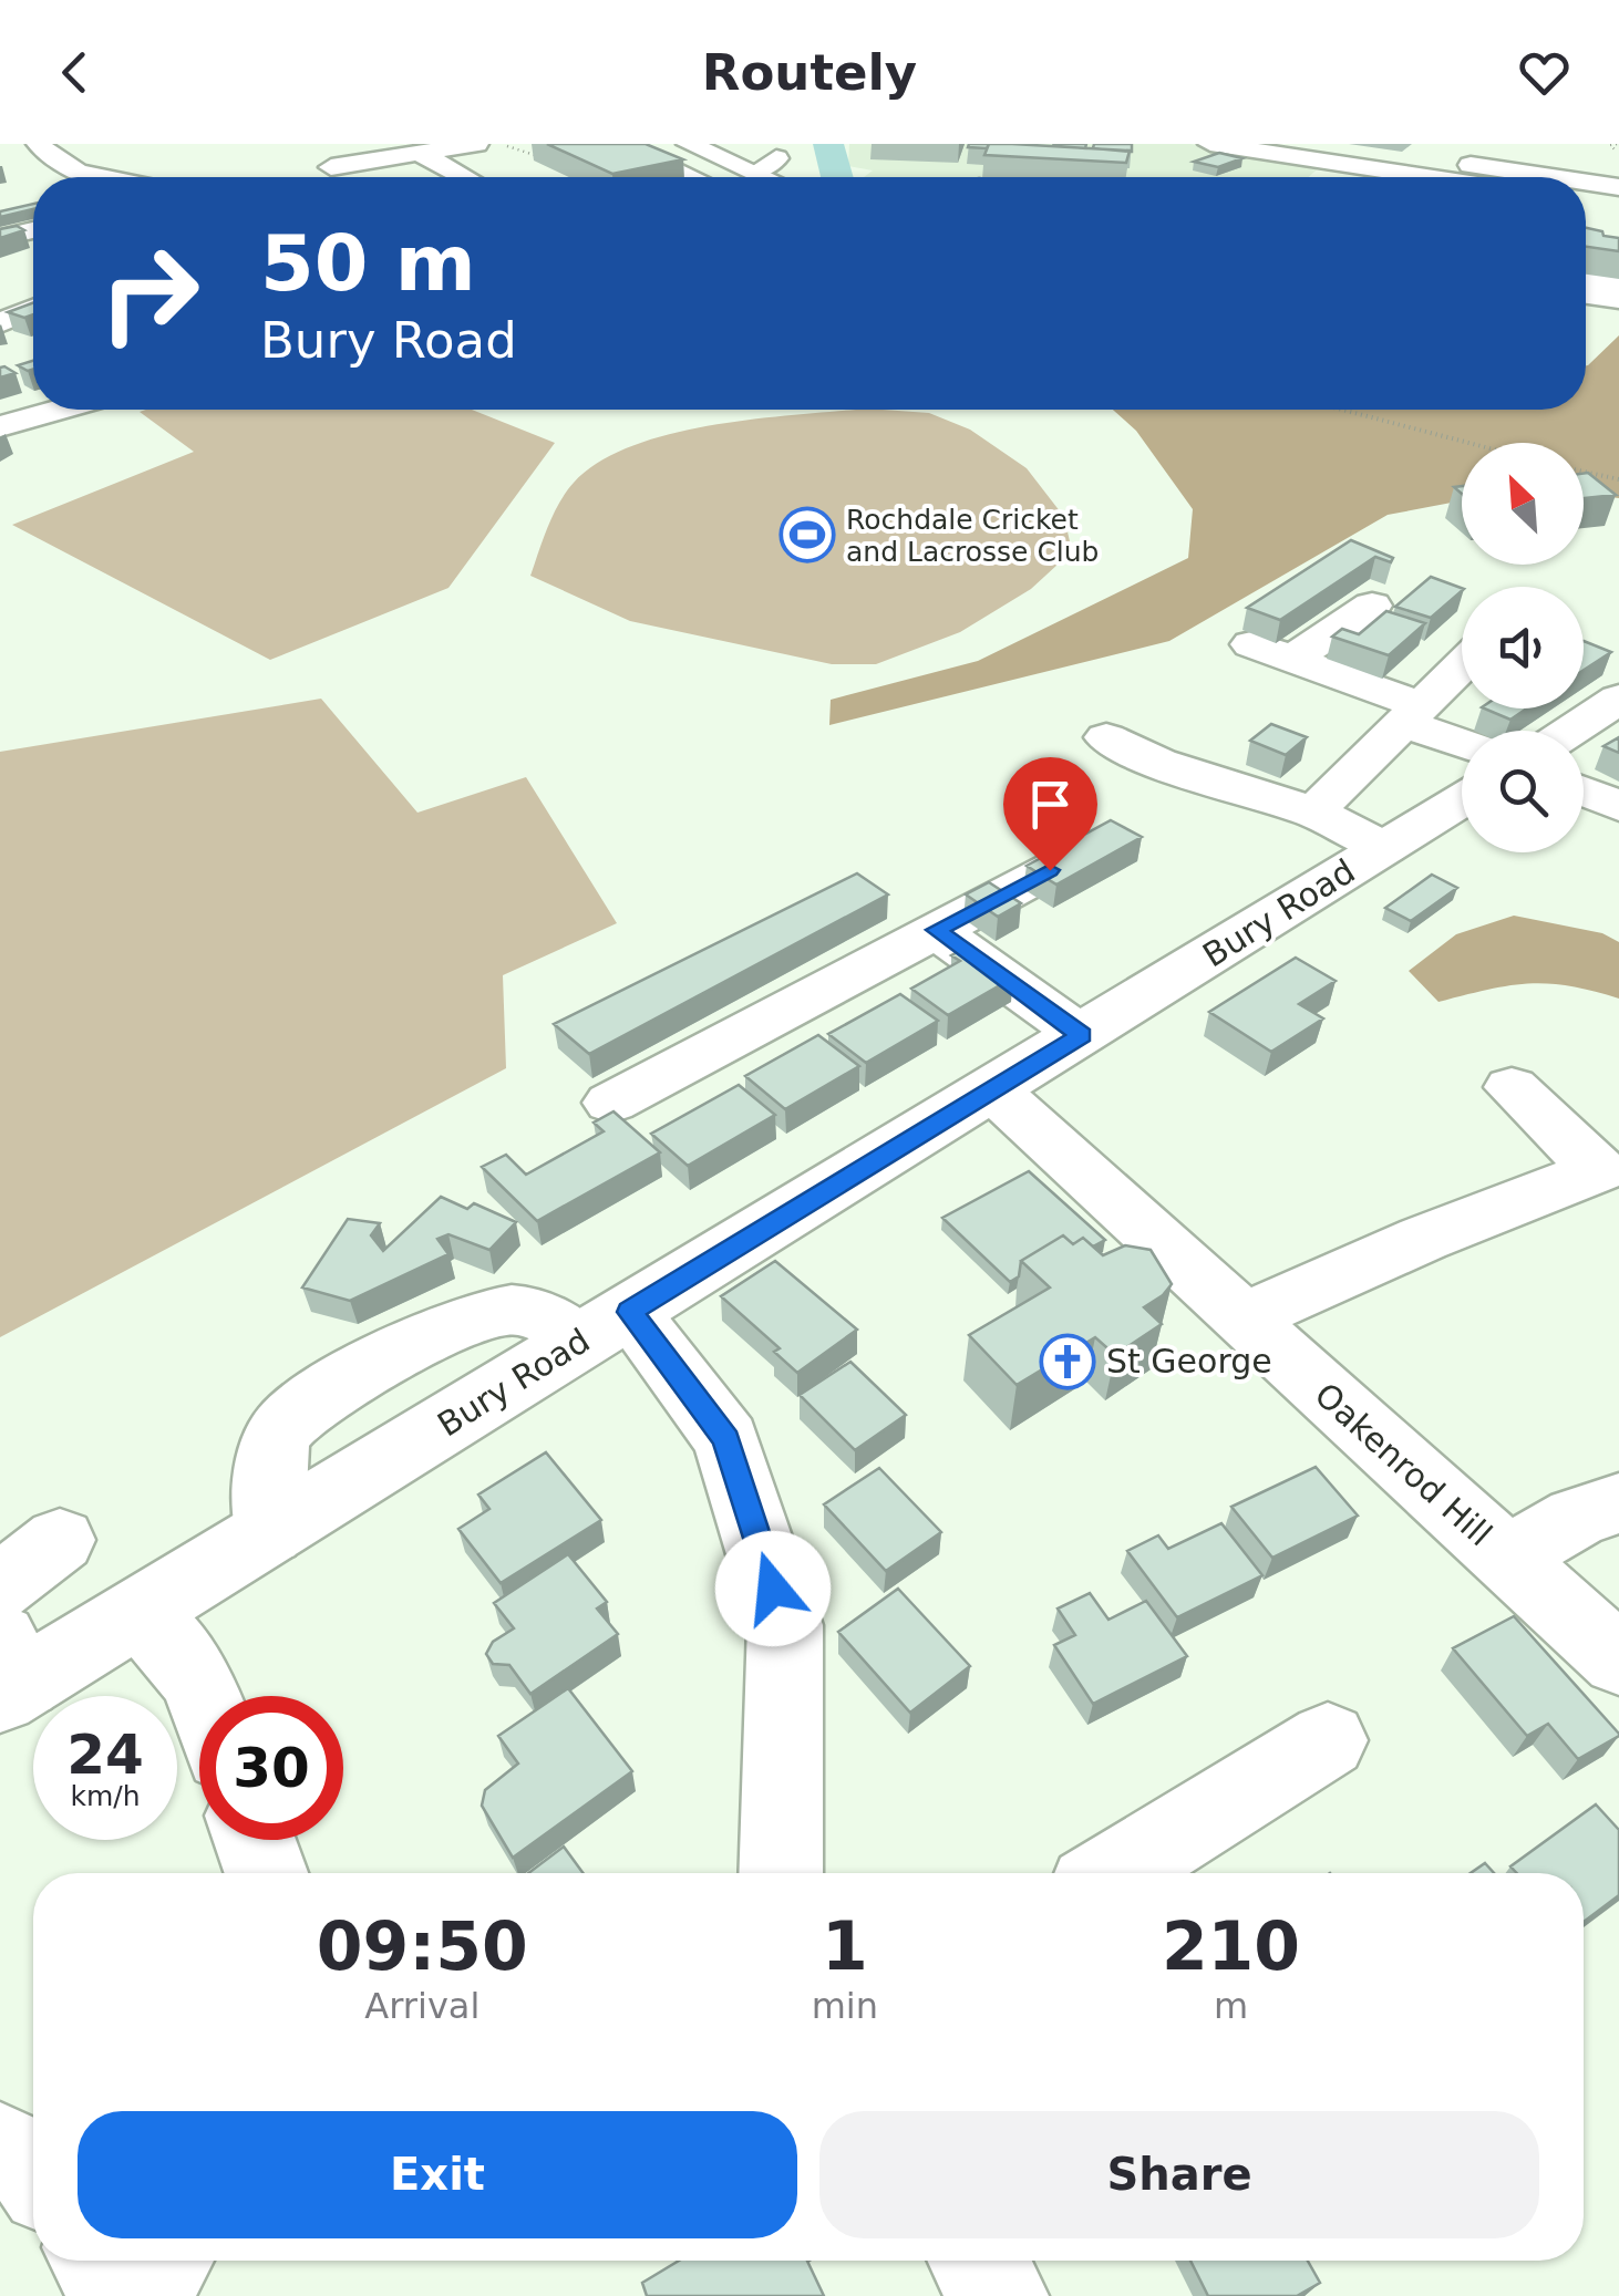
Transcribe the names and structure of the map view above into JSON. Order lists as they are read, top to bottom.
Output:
{
  "streets": {
    "street": ["Bury Road", "Oakenrod Hill"]
  },
  "crossings": [
    ["Bury Road", "Oakenrod Hill"]
  ],
  "places": {
    "sports": ["Rochdale Cricket and Lacrosse Club"],
    "church": ["St George"]
  },
  "north": "top left",
  "page": {
    "header": "Routely",
    "turn": ["50 m", "Bury Road"],
    "speed": "24 km/h",
    "limit": "30",
    "eta": [
      "09:50",
      "Arrival",
      "1",
      "min",
      "210",
      "m"
    ],
    "buttons": ["Exit", "Share"]
  }
}
